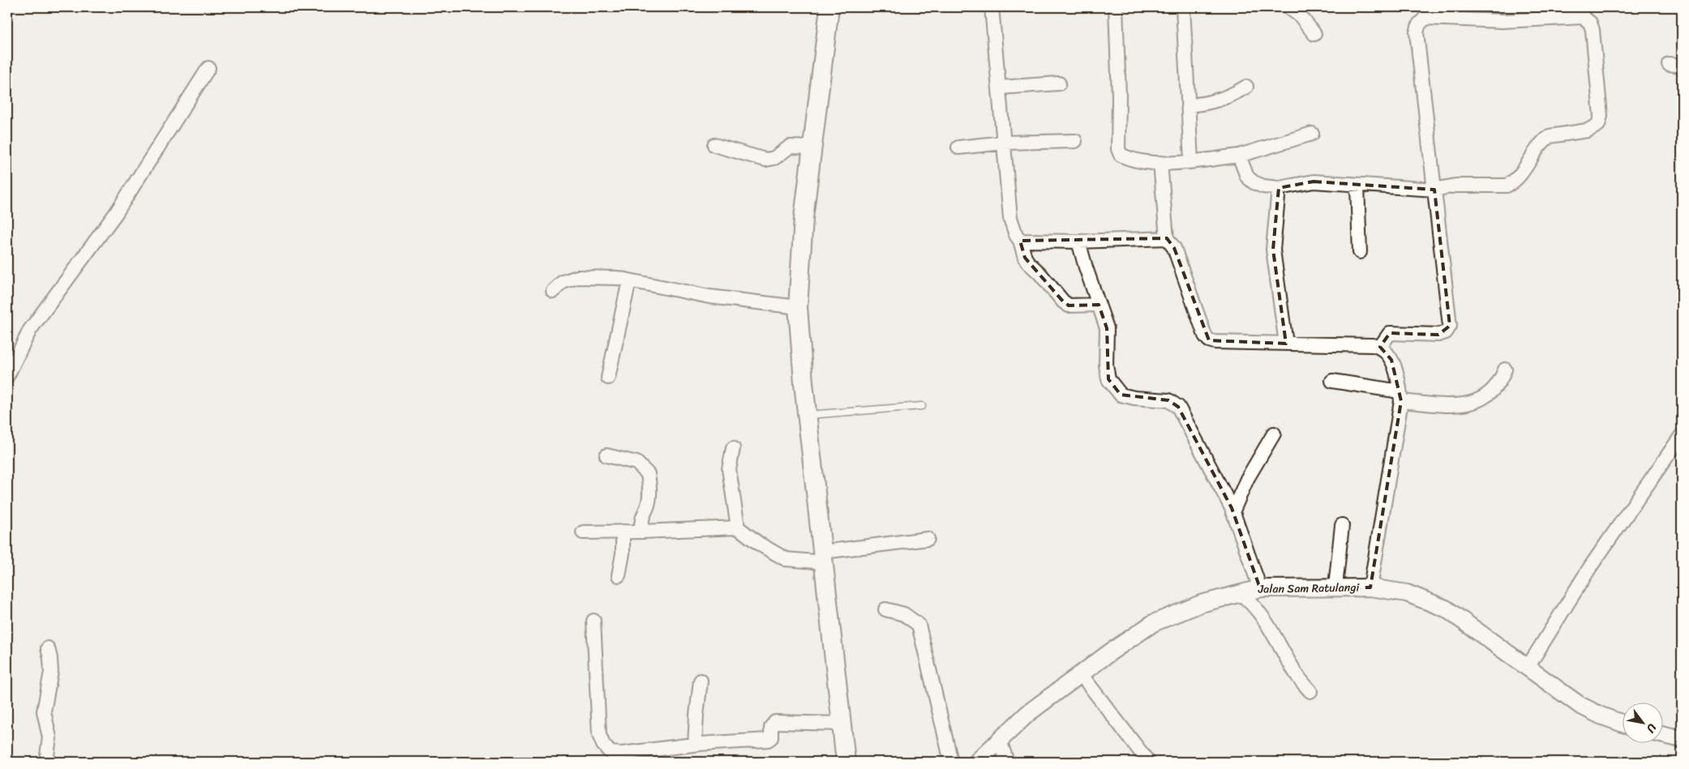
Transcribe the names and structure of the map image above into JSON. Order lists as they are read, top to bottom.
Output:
{
  "streets": {
    "street": ["Jalan Sam Ratulangi"]
  },
  "north": "bottom right"
}
